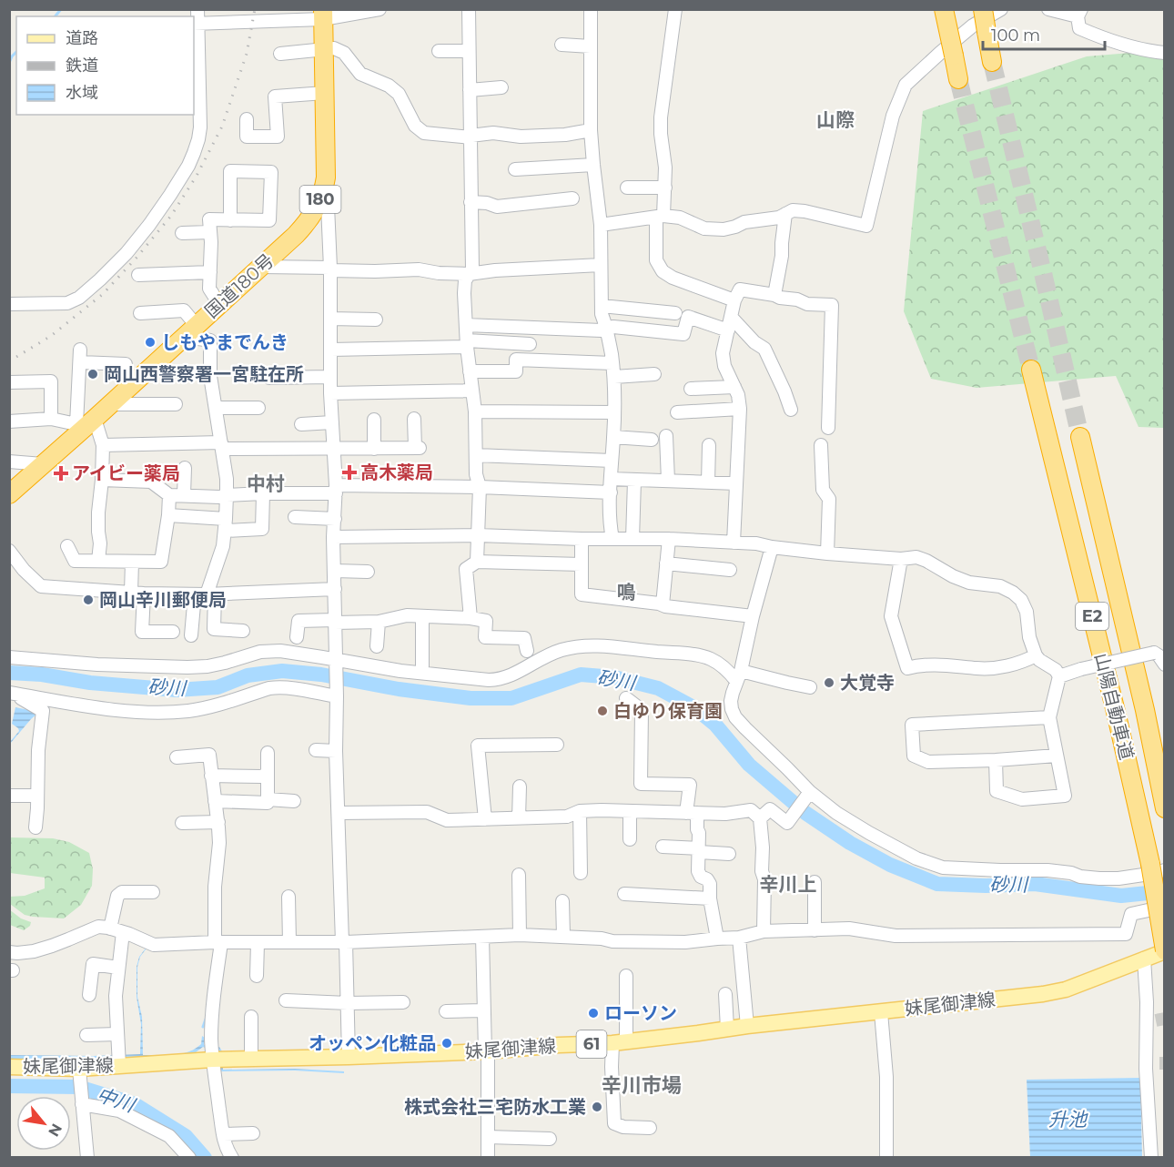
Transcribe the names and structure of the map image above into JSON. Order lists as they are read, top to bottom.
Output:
{
  "streets": {
    "highway": [
      "180",
      "国道180号",
      "E2",
      "山陽自動車道"
    ],
    "main road": ["妹尾御津線", "61"]
  },
  "crossings": [
    ["山陽自動車道", "妹尾御津線"]
  ],
  "districts": [
    "山際",
    "中村",
    "鳴",
    "辛川上",
    "辛川市場"
  ],
  "water": ["砂川", "中川", "升池"],
  "places": {
    "other": [
      "しもやまでんき",
      "岡山西警察署一宮駐在所",
      "岡山辛川郵便局",
      "大覚寺",
      "白ゆり保育園",
      "ローソン",
      "オッペン化粧品",
      "株式会社三宅防水工業"
    ],
    "health": ["高木薬局", "アイビー薬局"]
  },
  "legend": ["道路", "鉄道", "水域"],
  "scale_bar": "100 m",
  "north": "bottom right"
}
